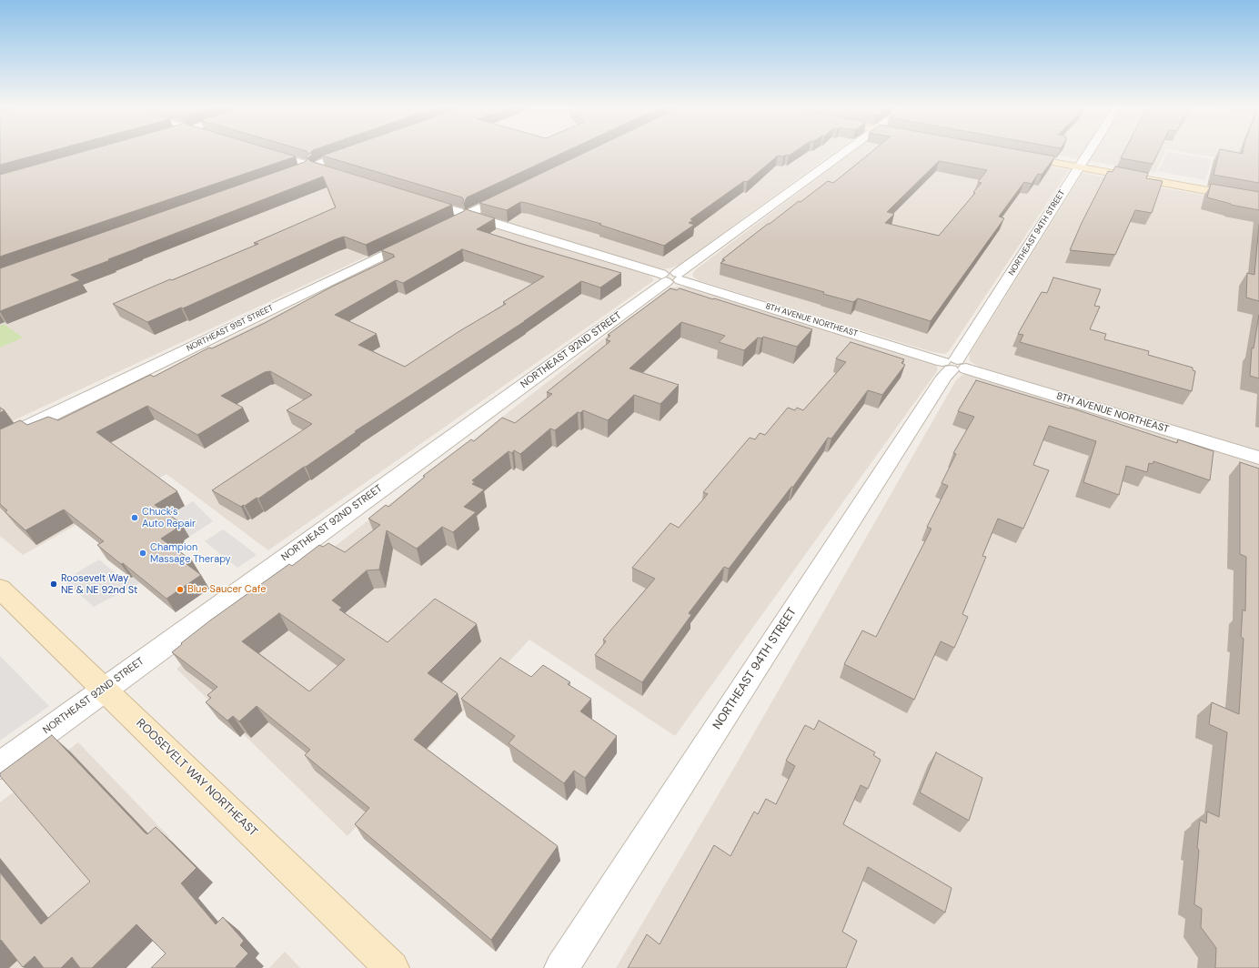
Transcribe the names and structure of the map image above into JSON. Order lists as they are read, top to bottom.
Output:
{
  "streets": {
    "main road": ["ROOSEVELT WAY NORTHEAST"],
    "street": [
      "NORTHEAST 94TH STREET",
      "8TH AVENUE NORTHEAST",
      "NORTHEAST 91ST STREET",
      "NORTHEAST 92ND STREET"
    ]
  },
  "crossings": [
    ["NORTHEAST 94TH STREET", "8TH AVENUE NORTHEAST"],
    ["8TH AVENUE NORTHEAST", "NORTHEAST 92ND STREET"],
    ["NORTHEAST 92ND STREET", "ROOSEVELT WAY NORTHEAST"]
  ],
  "places": [
    "Chuck's Auto Repair",
    "Champion Massage Therapy",
    "Roosevelt Way NE & NE 92nd St",
    "Blue Saucer Cafe"
  ]
}
